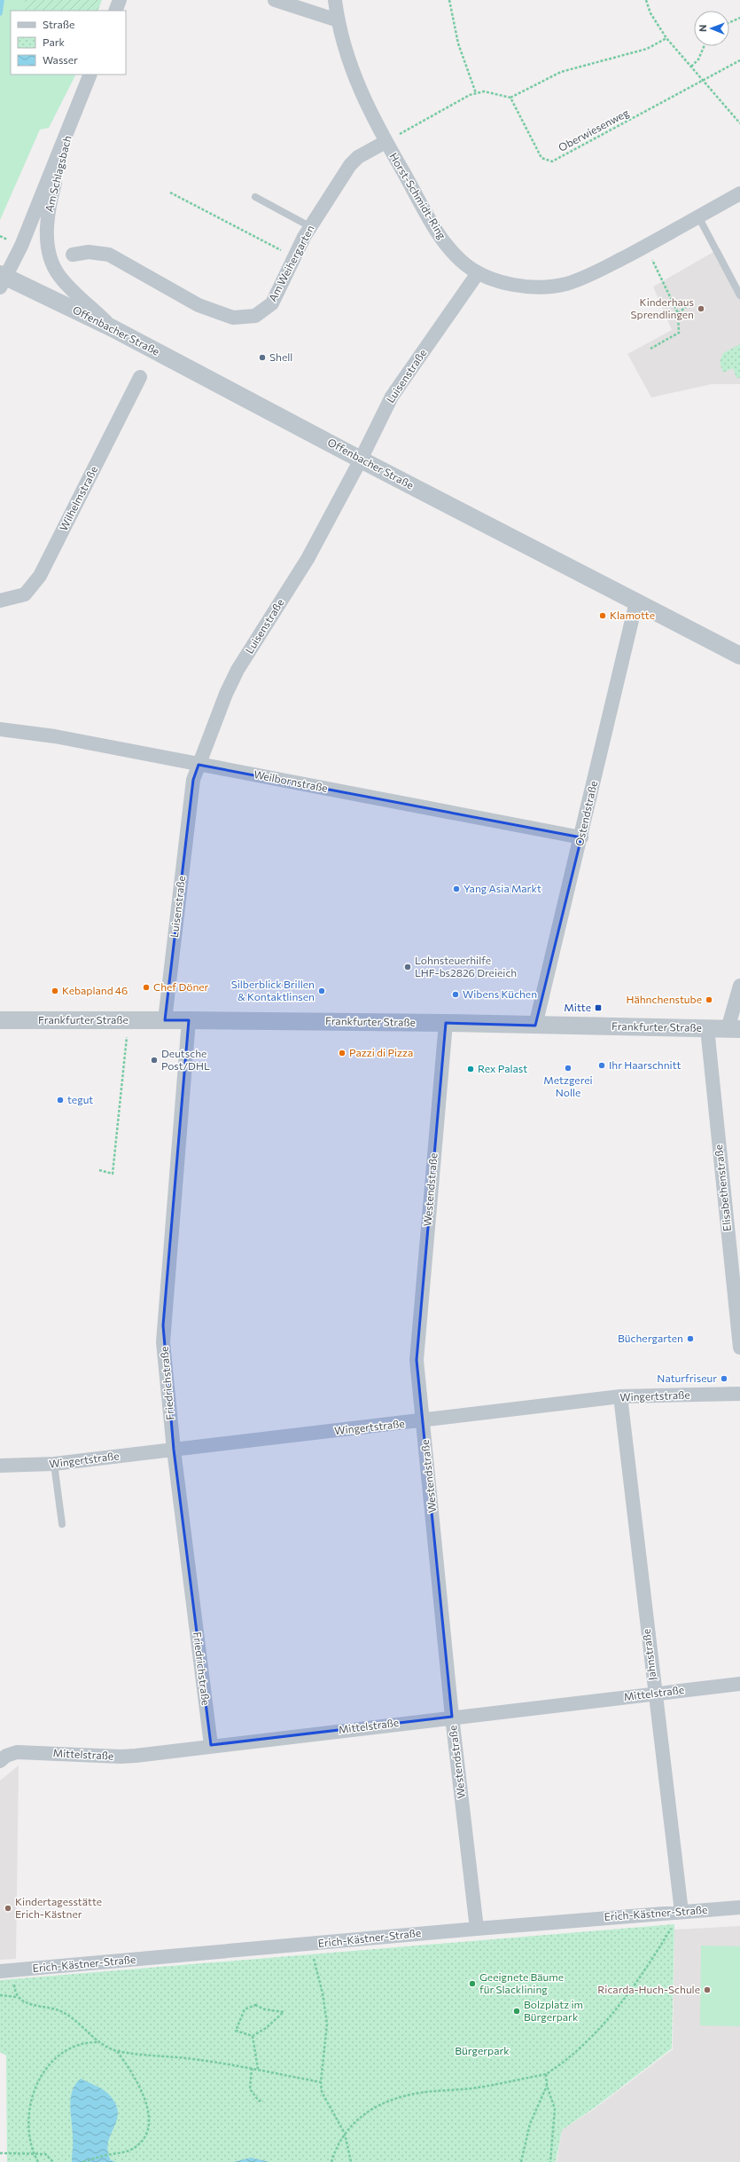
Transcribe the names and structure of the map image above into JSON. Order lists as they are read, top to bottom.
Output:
{
  "streets": {
    "street": [
      "Am Schlagsbach",
      "Horst-Schmidt-Ring",
      "Am Weihergarten",
      "Offenbacher Straße",
      "Luisenstraße",
      "Wilhelmstraße",
      "Weilbornstraße",
      "Ostendstraße",
      "Frankfurter Straße",
      "Elisabethenstraße",
      "Westendstraße",
      "Friedrichstraße",
      "Wingertstraße",
      "Jahnstraße",
      "Mittelstraße",
      "Erich-Kästner-Straße"
    ],
    "path": ["Oberwiesenweg"]
  },
  "crossings": [
    ["Am Schlagsbach", "Offenbacher Straße"],
    ["Horst-Schmidt-Ring", "Am Weihergarten"],
    ["Horst-Schmidt-Ring", "Luisenstraße"],
    ["Offenbacher Straße", "Luisenstraße"],
    ["Offenbacher Straße", "Ostendstraße"],
    ["Luisenstraße", "Weilbornstraße"],
    ["Luisenstraße", "Frankfurter Straße"],
    ["Weilbornstraße", "Ostendstraße"],
    ["Ostendstraße", "Frankfurter Straße"],
    ["Frankfurter Straße", "Elisabethenstraße"],
    ["Frankfurter Straße", "Westendstraße"],
    ["Frankfurter Straße", "Friedrichstraße"],
    ["Westendstraße", "Wingertstraße"],
    ["Westendstraße", "Mittelstraße"],
    ["Westendstraße", "Erich-Kästner-Straße"],
    ["Friedrichstraße", "Wingertstraße"],
    ["Friedrichstraße", "Mittelstraße"],
    ["Wingertstraße", "Jahnstraße"],
    ["Jahnstraße", "Mittelstraße"],
    ["Jahnstraße", "Erich-Kästner-Straße"]
  ],
  "parks": ["Bürgerpark"],
  "places": {
    "other": [
      "Kinderhaus Sprendlingen",
      "Shell",
      "Klamotte",
      "Yang Asia Markt",
      "Lohnsteuerhilfe LHF-bs2826 Dreieich",
      "Chef Döner",
      "Kebapland 46",
      "Silberblick Brillen & Kontaktlinsen",
      "Wibens Küchen",
      "Hähnchenstube",
      "Pazzi di Pizza",
      "Deutsche Post/DHL",
      "Ihr Haarschnitt",
      "Metzgerei Nolle",
      "Rex Palast",
      "tegut",
      "Büchergarten",
      "Naturfriseur",
      "Kindertagesstätte Erich-Kästner",
      "Geeignete Bäume für Slacklining",
      "Ricarda-Huch-Schule",
      "Bolzplatz im Bürgerpark"
    ],
    "transit": ["Mitte"]
  },
  "legend": ["Straße", "Park", "Wasser"],
  "north": "left"
}
